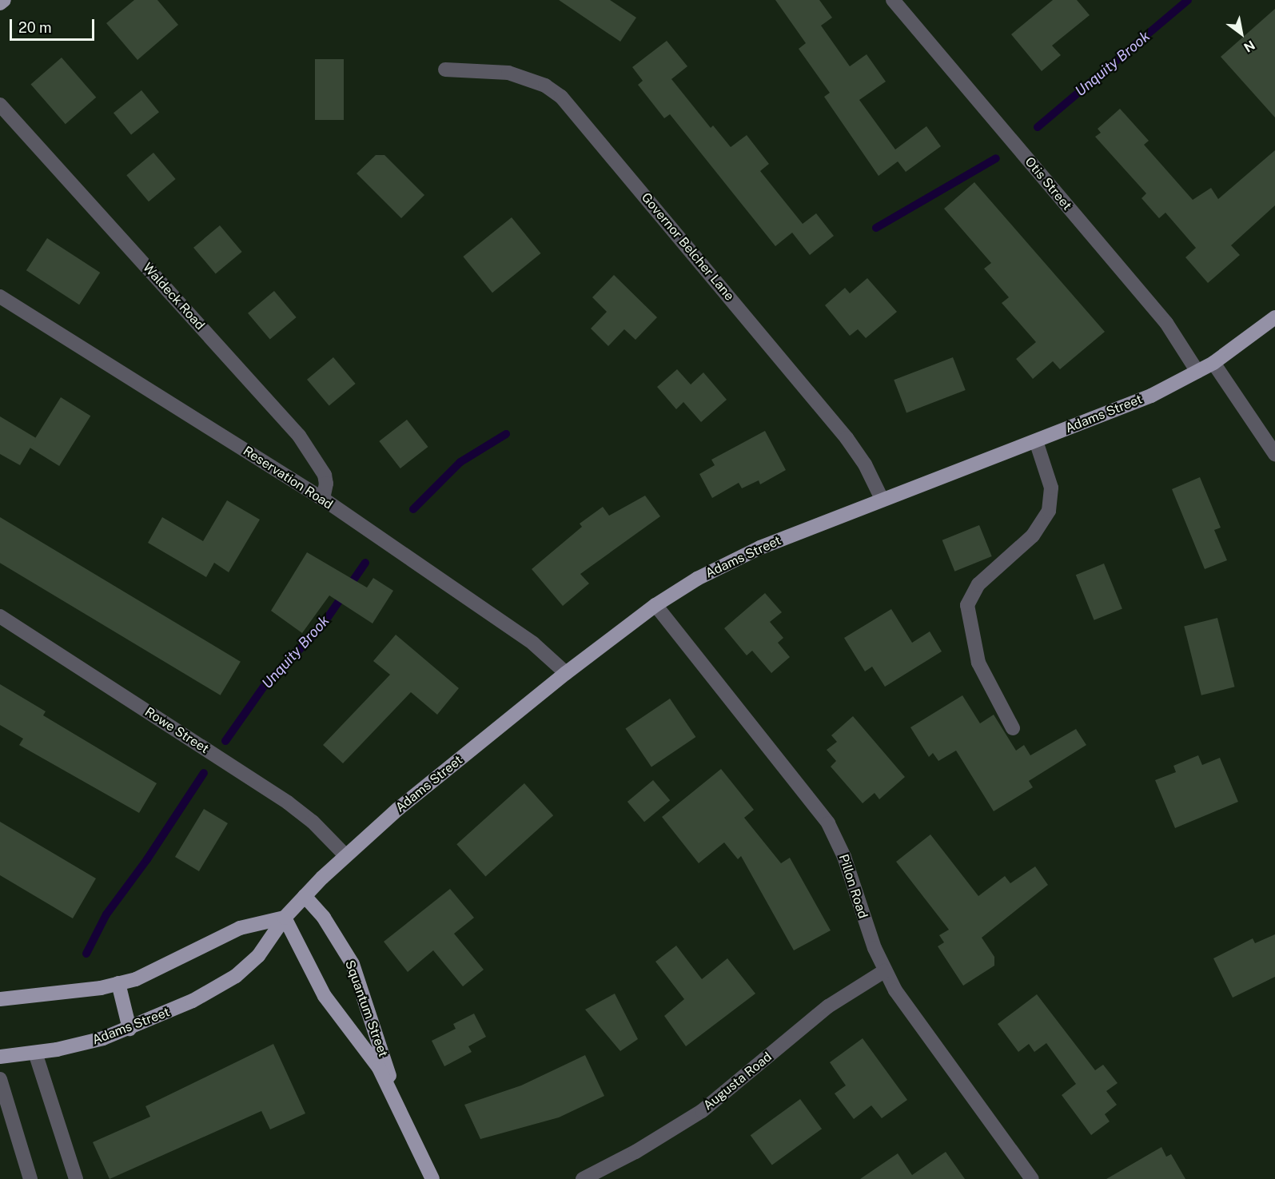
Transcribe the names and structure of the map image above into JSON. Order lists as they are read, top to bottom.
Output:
{
  "streets": {
    "main road": ["Adams Street", "Squantum Street"],
    "street": [
      "Otis Street",
      "Governor Belcher Lane",
      "Waldeck Road",
      "Reservation Road",
      "Rowe Street",
      "Pillon Road",
      "Augusta Road"
    ]
  },
  "crossings": [
    ["Otis Street", "Adams Street"],
    ["Governor Belcher Lane", "Adams Street"],
    ["Waldeck Road", "Reservation Road"],
    ["Adams Street", "Reservation Road"],
    ["Adams Street", "Rowe Street"],
    ["Adams Street", "Pillon Road"],
    ["Adams Street", "Squantum Street"],
    ["Pillon Road", "Augusta Road"]
  ],
  "water": ["Unquity Brook"],
  "scale_bar": "20 m",
  "north": "bottom right"
}
